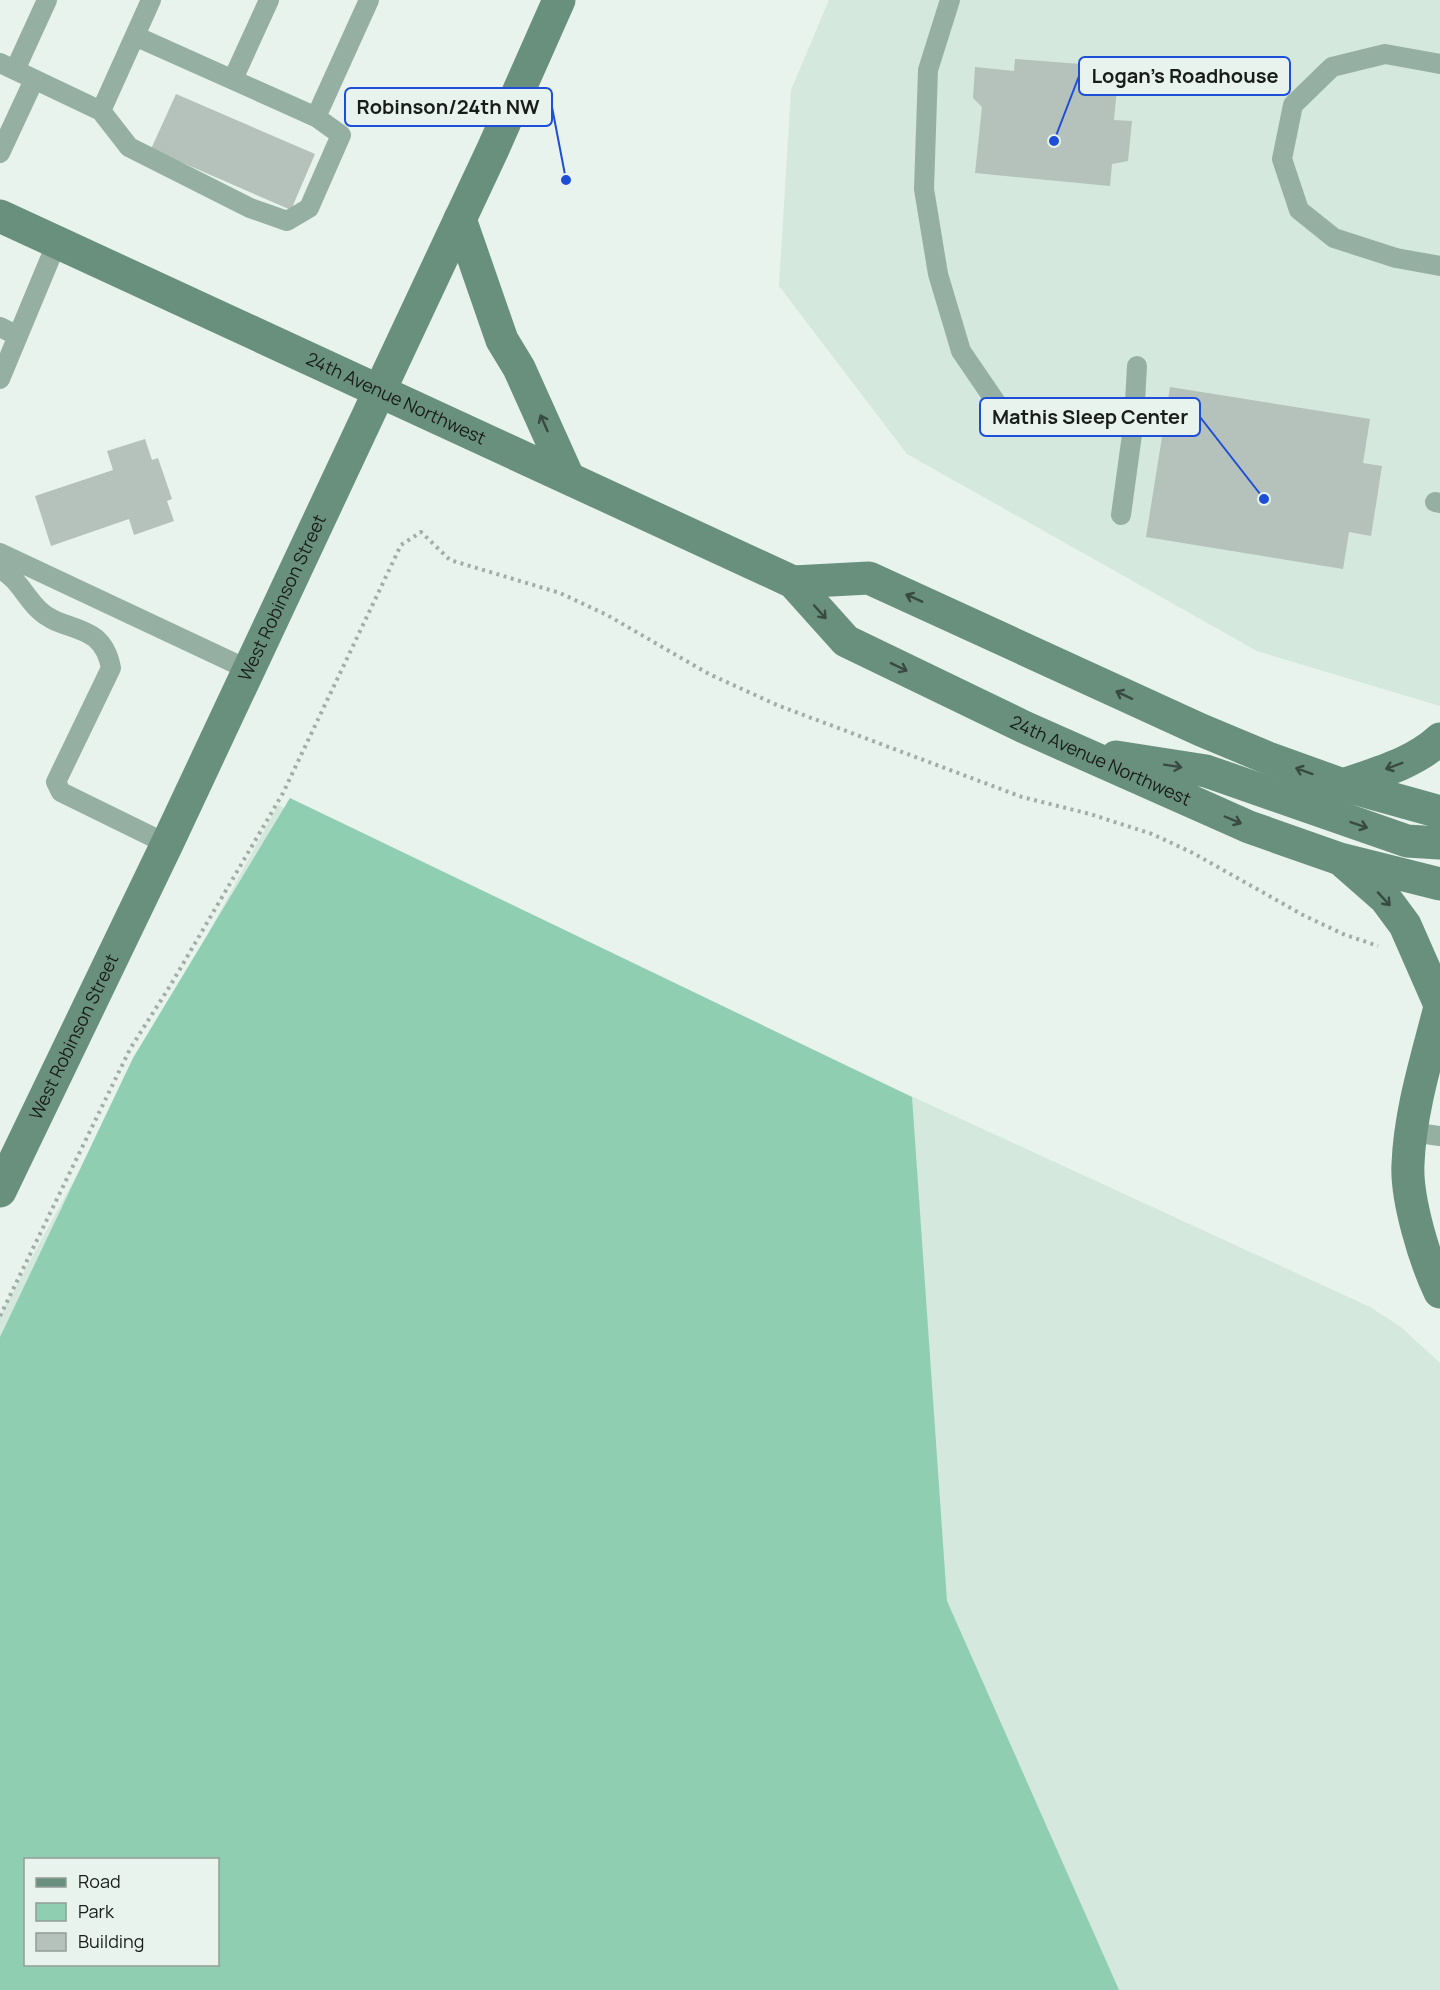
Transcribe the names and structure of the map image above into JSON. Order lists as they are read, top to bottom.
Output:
{
  "streets": {
    "main road": ["24th Avenue Northwest", "West Robinson Street"]
  },
  "crossings": [
    ["24th Avenue Northwest", "West Robinson Street"]
  ],
  "places": ["Logan's Roadhouse", "Robinson/24th NW", "Mathis Sleep Center"],
  "legend": ["Road", "Park", "Building"]
}
